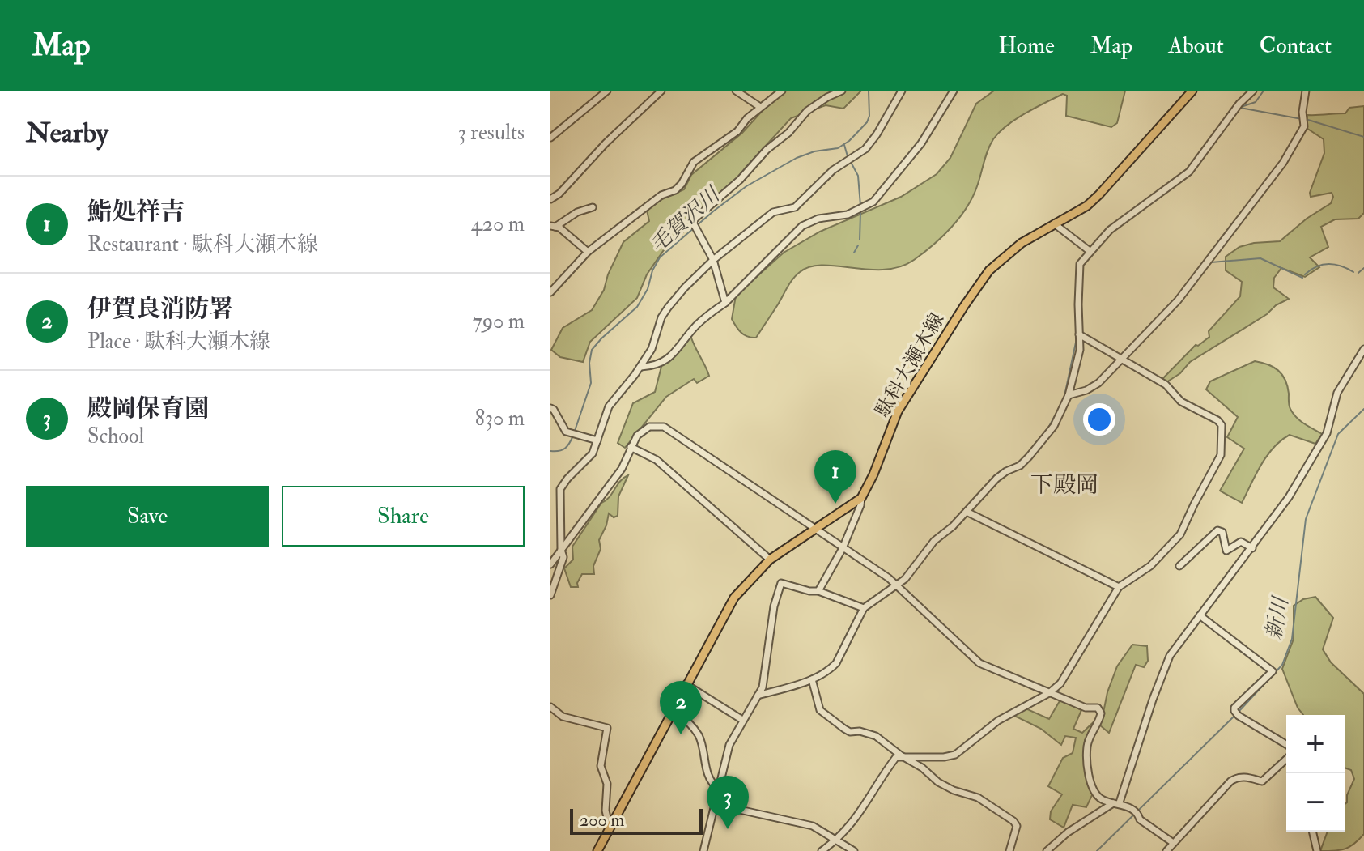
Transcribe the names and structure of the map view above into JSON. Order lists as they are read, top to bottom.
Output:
{
  "streets": {
    "main road": ["駄科大瀬木線"]
  },
  "districts": ["下殿岡"],
  "water": ["毛賀沢川", "新川"],
  "scale_bar": "200 m",
  "page": {
    "header": "Map",
    "nav": [
      "Home",
      "Map",
      "About",
      "Contact"
    ],
    "heading": ["Nearby", "3 results"],
    "list": [
      {
        "mark": "1",
        "name": "鮨処祥吉",
        "note": "Restaurant · 駄科大瀬木線",
        "value": "420 m"
      },
      {
        "mark": "2",
        "name": "伊賀良消防署",
        "note": "Place · 駄科大瀬木線",
        "value": "790 m"
      },
      {
        "mark": "3",
        "name": "殿岡保育園",
        "note": "School",
        "value": "830 m"
      }
    ],
    "pins": ["1", "2", "3"],
    "buttons": ["Save", "Share"],
    "map_buttons": ["+", "−"],
    "scale": "200 m"
  }
}
